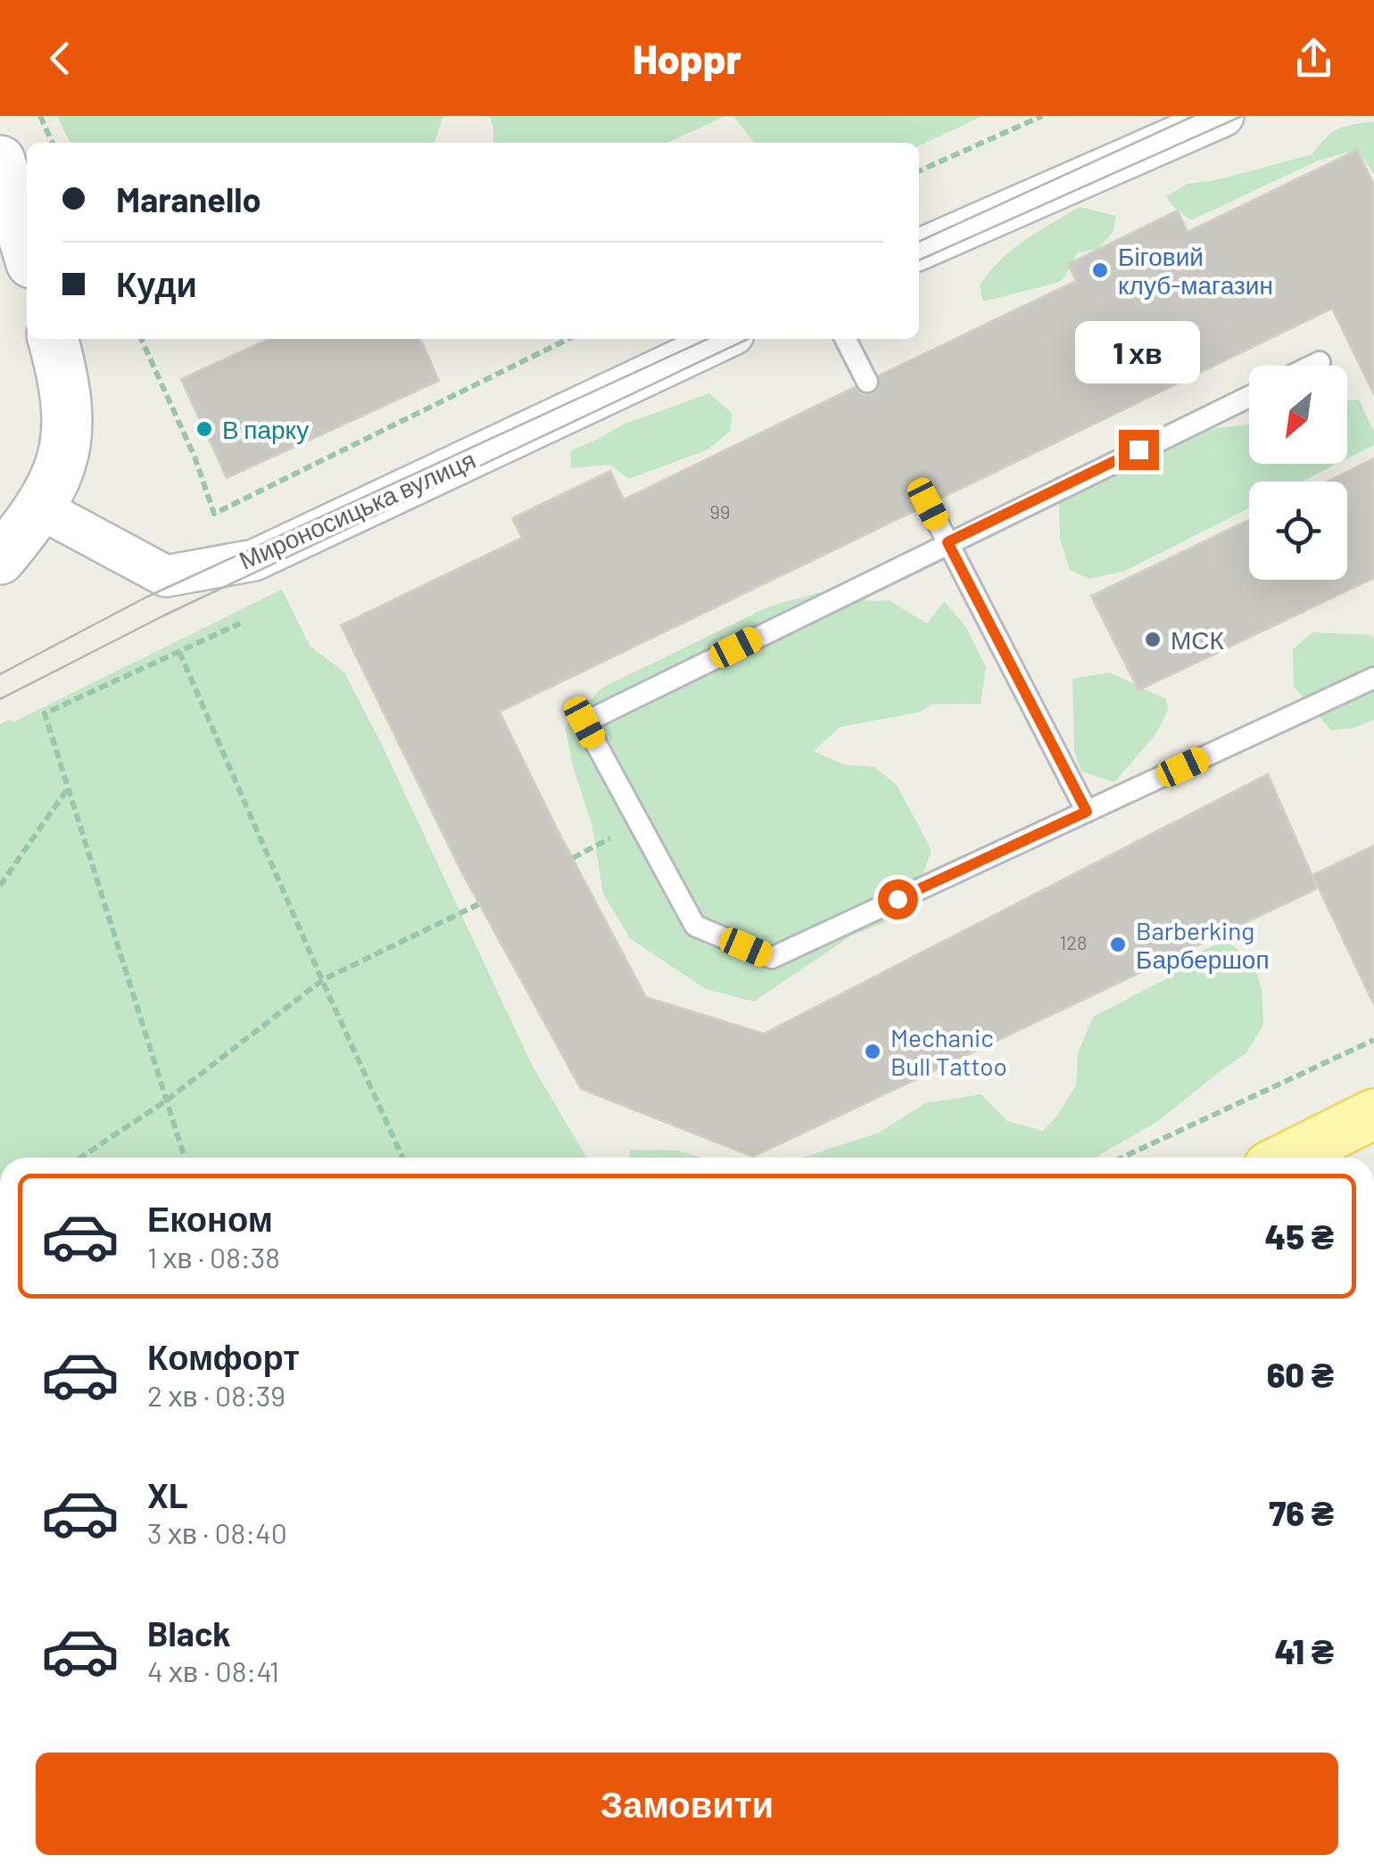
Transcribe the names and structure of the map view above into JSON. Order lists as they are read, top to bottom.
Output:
{
  "streets": {
    "street": ["Мироносицька вулиця"]
  },
  "places": [
    "Біговий клуб-магазин",
    "В парку",
    "МСК",
    "Barberking Барбершоп",
    "Mechanic Bull Tattoo"
  ],
  "house_numbers": ["99", "128"],
  "north": "bottom left",
  "page": {
    "header": "Hoppr",
    "banner": ["Maranello", "Куди"],
    "bubble": "1 хв",
    "list": [
      {
        "name": "Економ",
        "note": "1 хв · 08:38",
        "value": "45 ₴"
      },
      {
        "name": "Комфорт",
        "note": "2 хв · 08:39",
        "value": "60 ₴"
      },
      {
        "name": "XL",
        "note": "3 хв · 08:40",
        "value": "76 ₴"
      },
      {
        "name": "Black",
        "note": "4 хв · 08:41",
        "value": "41 ₴"
      }
    ],
    "buttons": "Замовити"
  }
}
